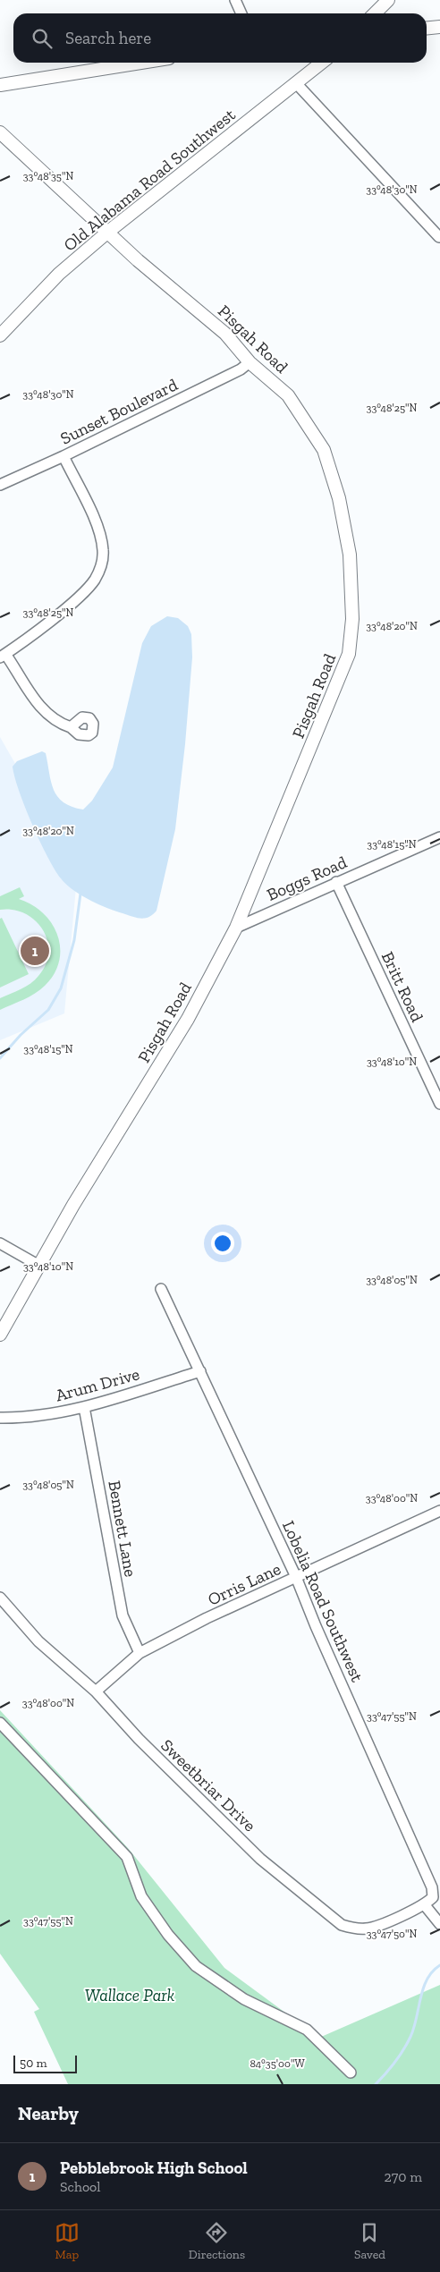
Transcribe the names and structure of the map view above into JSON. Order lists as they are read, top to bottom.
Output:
{
  "streets": {
    "street": [
      "Old Alabama Road Southwest",
      "Pisgah Road",
      "Sunset Boulevard",
      "Boggs Road",
      "Britt Road",
      "Arum Drive",
      "Bennett Lane",
      "Orris Lane",
      "Lobelia Road Southwest",
      "Sweetbriar Drive"
    ]
  },
  "crossings": [
    ["Old Alabama Road Southwest", "Pisgah Road"],
    ["Pisgah Road", "Sunset Boulevard"],
    ["Pisgah Road", "Boggs Road"],
    ["Boggs Road", "Britt Road"],
    ["Arum Drive", "Bennett Lane"],
    ["Arum Drive", "Lobelia Road Southwest"],
    ["Bennett Lane", "Orris Lane"],
    ["Orris Lane", "Lobelia Road Southwest"],
    ["Orris Lane", "Sweetbriar Drive"],
    ["Lobelia Road Southwest", "Sweetbriar Drive"]
  ],
  "parks": ["Wallace Park"],
  "scale_bar": "50 m",
  "page": {
    "search": "Search here",
    "pins": "1",
    "scale": "50 m",
    "heading": "Nearby",
    "list": [
      {
        "mark": "1",
        "name": "Pebblebrook High School",
        "note": "School",
        "value": "270 m"
      }
    ],
    "nav": ["Map", "Directions", "Saved"]
  },
  "coordinates": [
    "33°48'35\"N",
    "33°48'30\"N",
    "33°48'25\"N",
    "33°48'20\"N",
    "33°48'15\"N",
    "33°48'10\"N",
    "33°48'05\"N",
    "33°48'00\"N",
    "33°47'55\"N",
    "33°47'50\"N",
    "84°35'00\"W"
  ]
}
